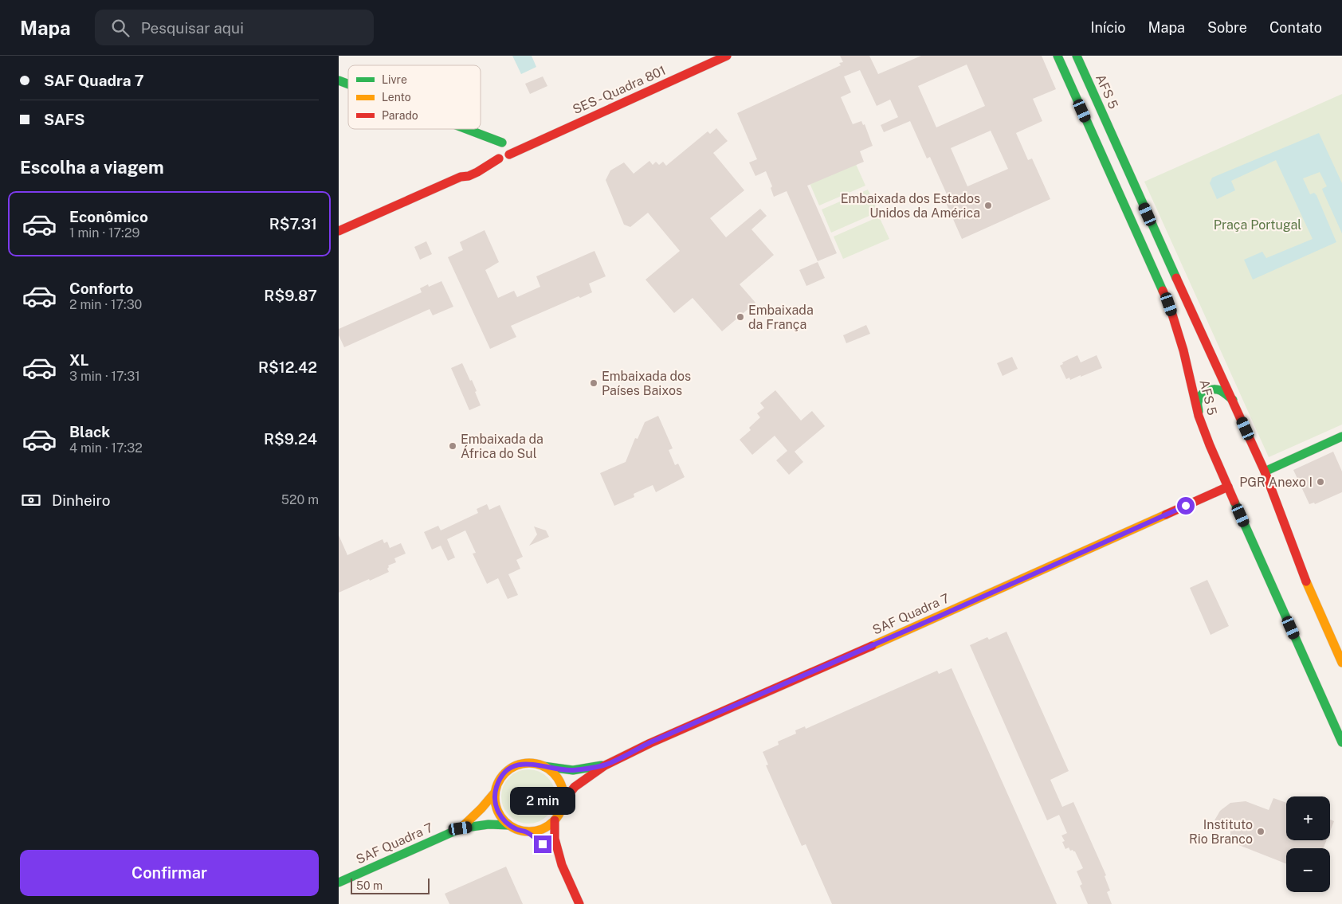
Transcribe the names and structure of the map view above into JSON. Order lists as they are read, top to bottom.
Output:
{
  "streets": {
    "street": ["SES - Quadra 801", "AFS 5", "SAF Quadra 7"]
  },
  "crossings": [
    ["AFS 5", "SAF Quadra 7"]
  ],
  "parks": ["Praça Portugal"],
  "places": [
    "Embaixada dos Estados Unidos da América",
    "Embaixada da França",
    "Embaixada dos Países Baixos",
    "Embaixada da África do Sul",
    "PGR Anexo I",
    "Instituto Rio Branco"
  ],
  "legend": ["Livre", "Lento", "Parado"],
  "scale_bar": "50 m",
  "page": {
    "header": "Mapa",
    "search": "Pesquisar aqui",
    "nav": [
      "Início",
      "Mapa",
      "Sobre",
      "Contato"
    ],
    "banner": ["SAF Quadra 7", "SAFS"],
    "heading": "Escolha a viagem",
    "list": [
      {
        "name": "Econômico",
        "note": "1 min · 17:29",
        "value": "R$7.31"
      },
      {
        "name": "Conforto",
        "note": "2 min · 17:30",
        "value": "R$9.87"
      },
      {
        "name": "XL",
        "note": "3 min · 17:31",
        "value": "R$12.42"
      },
      {
        "name": "Black",
        "note": "4 min · 17:32",
        "value": "R$9.24"
      }
    ],
    "pay": ["Dinheiro", "520 m"],
    "bubble": "2 min",
    "map_buttons": ["+", "−"],
    "buttons": "Confirmar",
    "scale": "50 m"
  }
}
